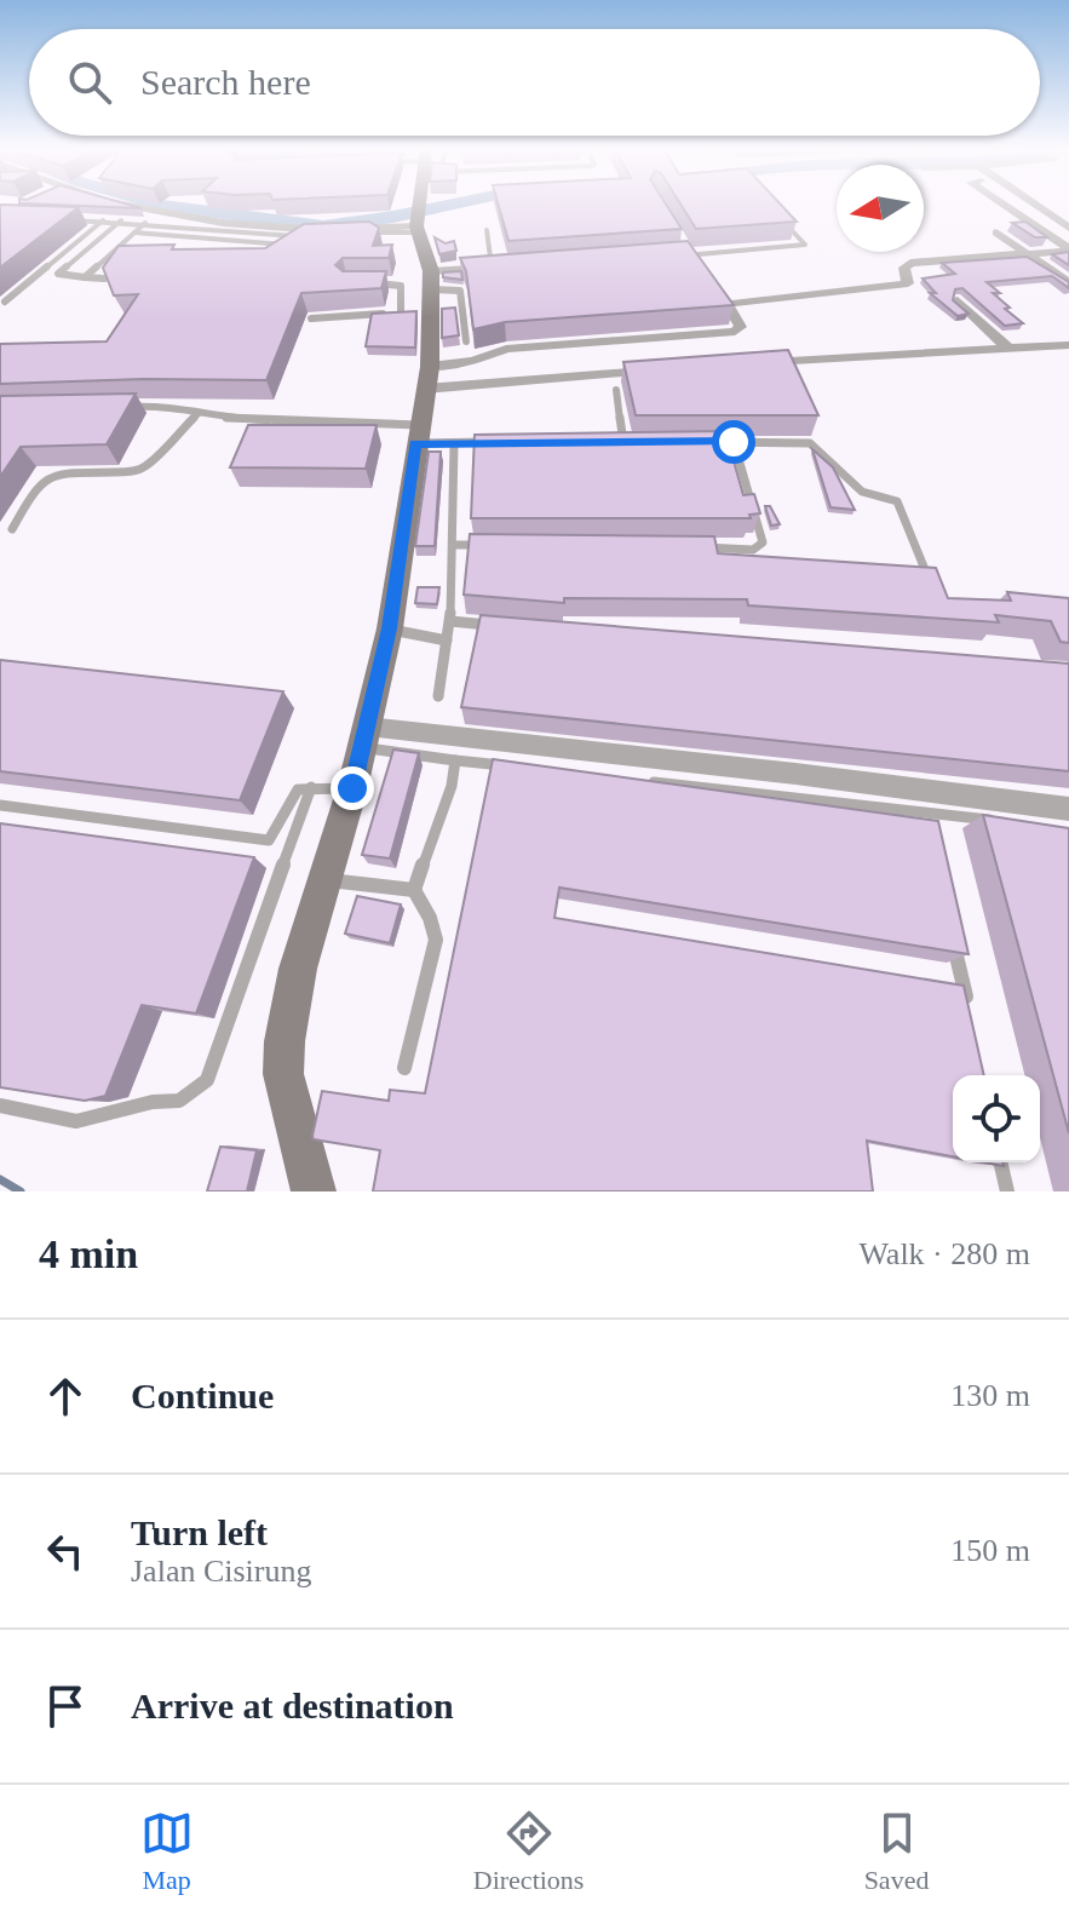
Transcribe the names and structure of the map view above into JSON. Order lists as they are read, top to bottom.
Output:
{
  "north": "left",
  "page": {
    "search": "Search here",
    "heading": ["4 min", "Walk · 280 m"],
    "list": [
      ["Continue", "130 m"],
      ["Turn left", "Jalan Cisirung", "150 m"],
      "Arrive at destination"
    ],
    "nav": ["Map", "Directions", "Saved"]
  }
}
